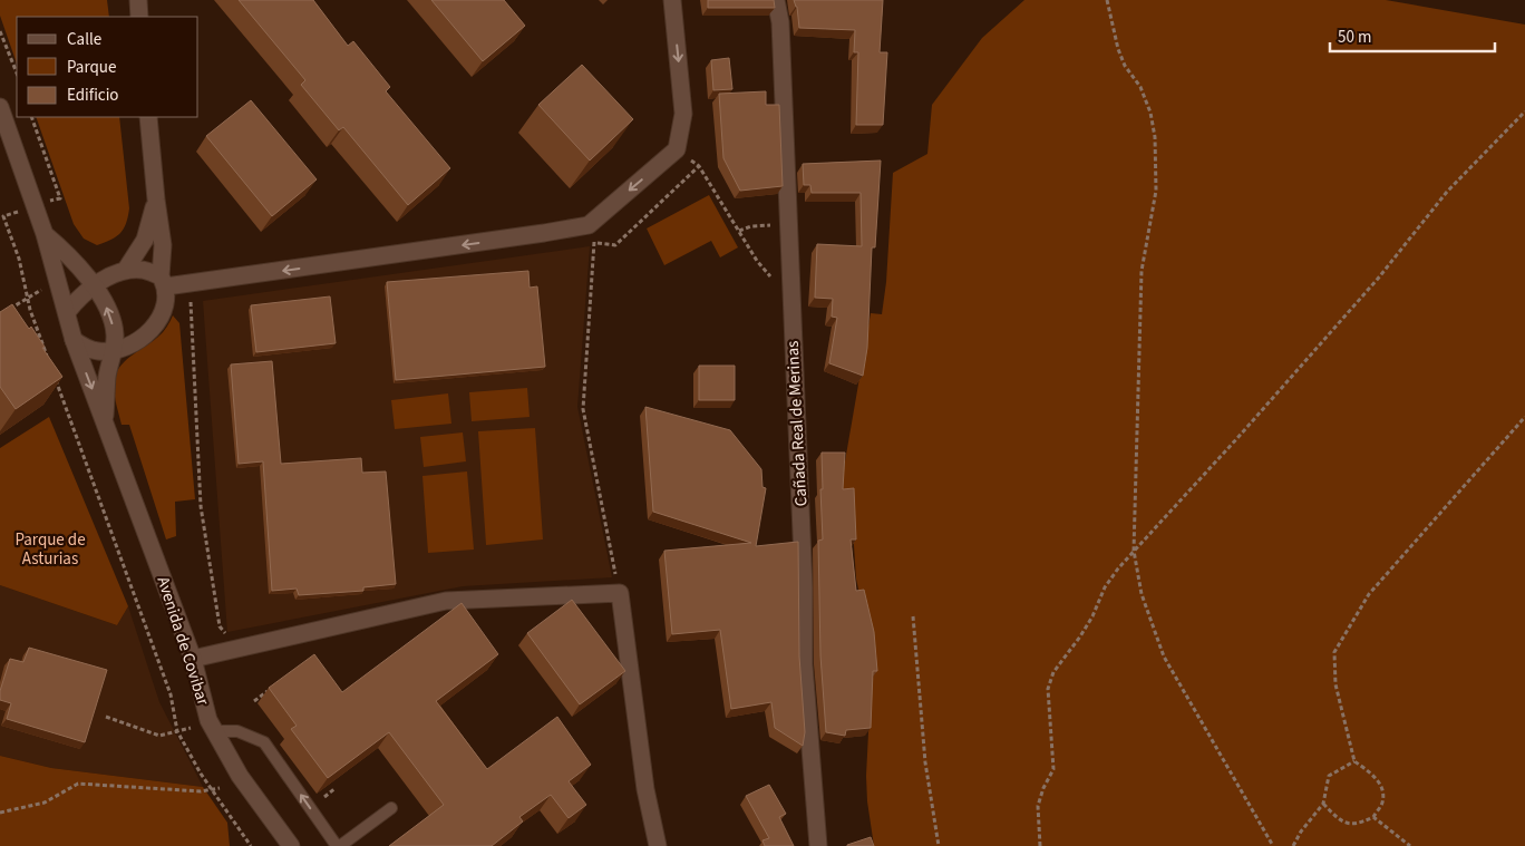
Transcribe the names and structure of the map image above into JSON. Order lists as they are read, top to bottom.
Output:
{
  "streets": {
    "street": ["Cañada Real de Merinas", "Avenida de Covibar"]
  },
  "parks": ["Parque de Asturias"],
  "legend": ["Calle", "Parque", "Edificio"],
  "scale_bar": "50 m"
}
